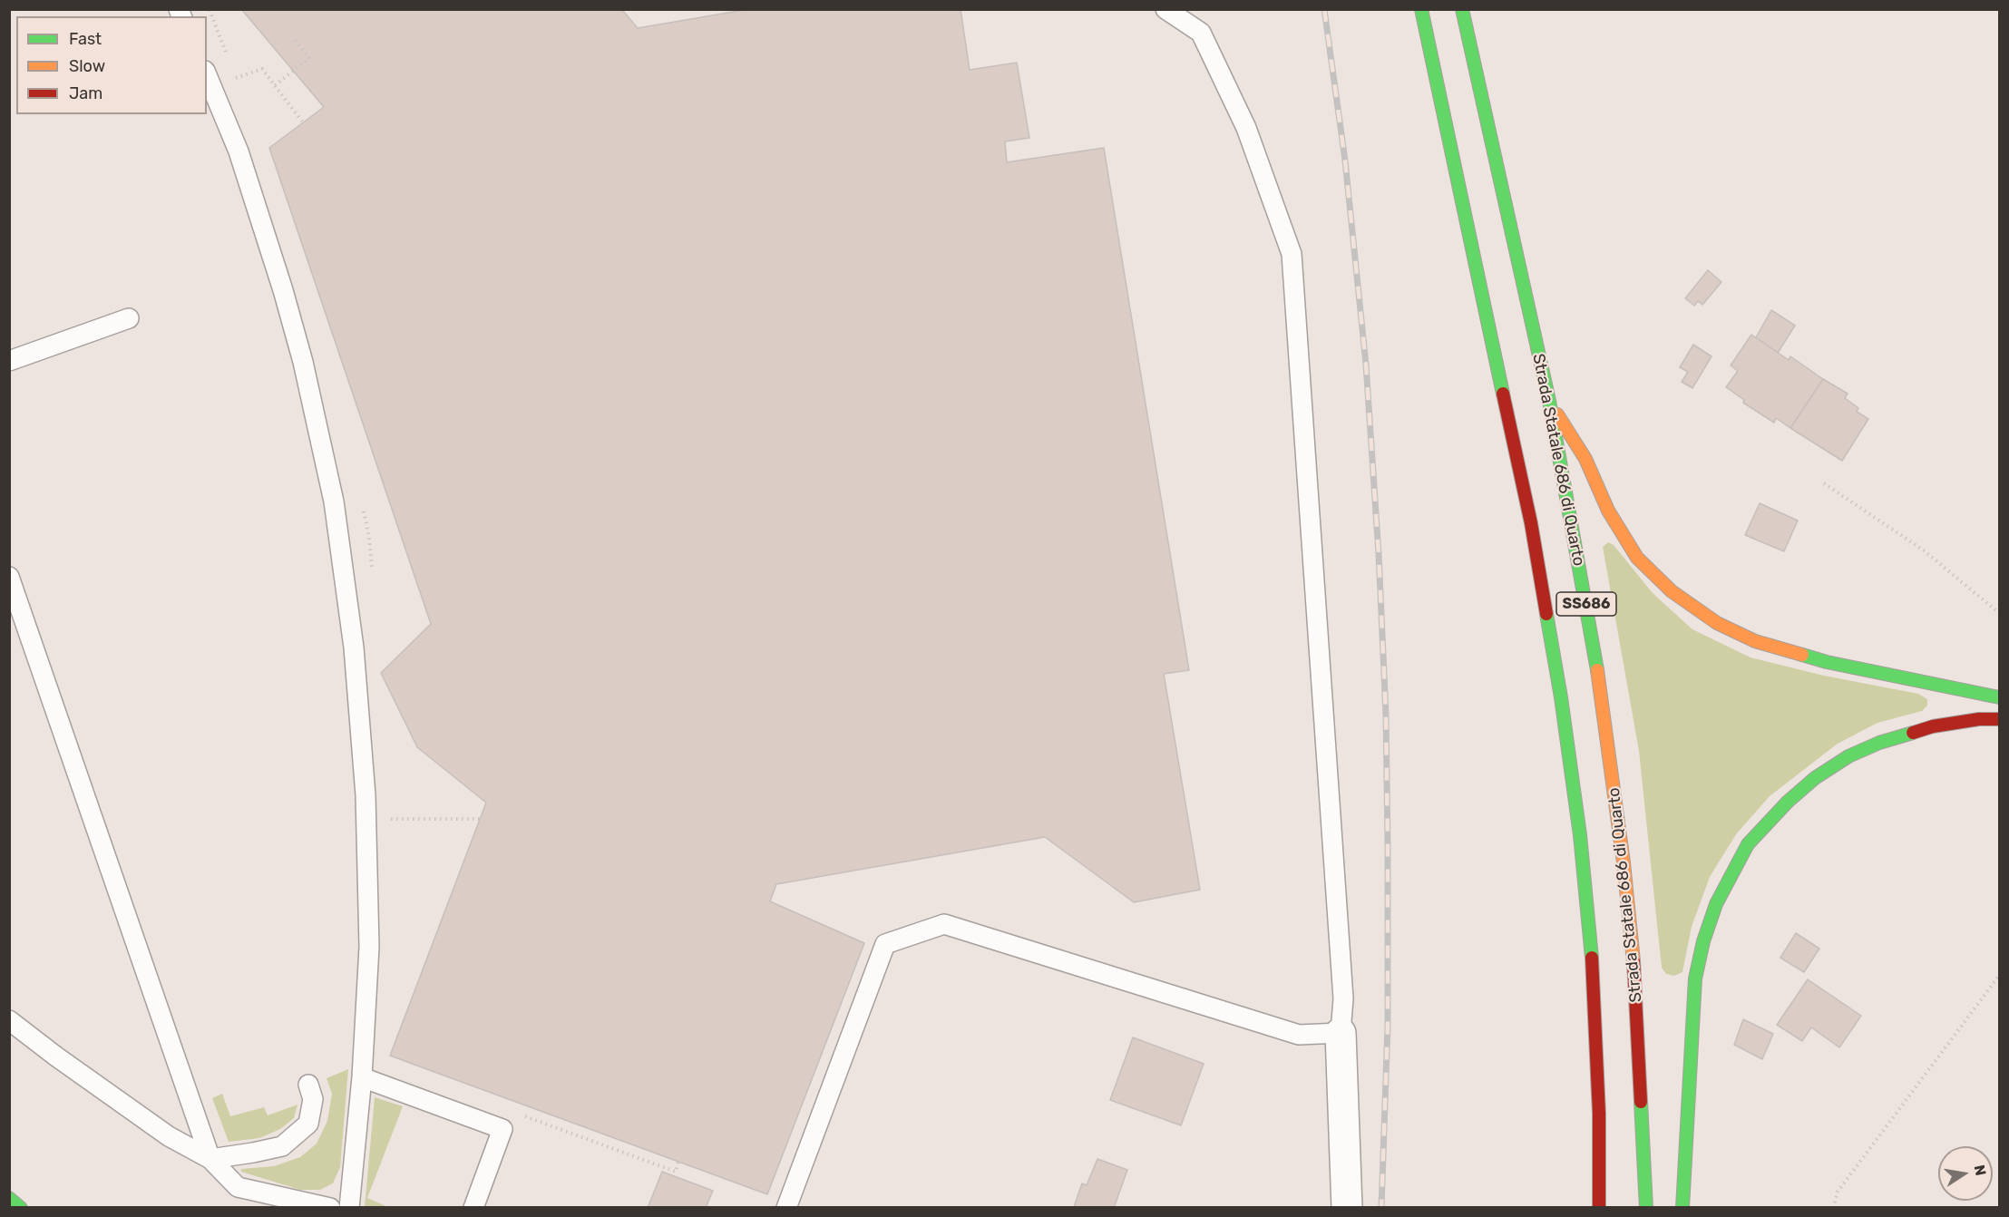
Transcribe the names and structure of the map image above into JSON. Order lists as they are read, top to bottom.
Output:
{
  "streets": {
    "highway": ["Strada Statale 686 di Quarto", "SS686"]
  },
  "legend": ["Fast", "Slow", "Jam"],
  "north": "right"
}
